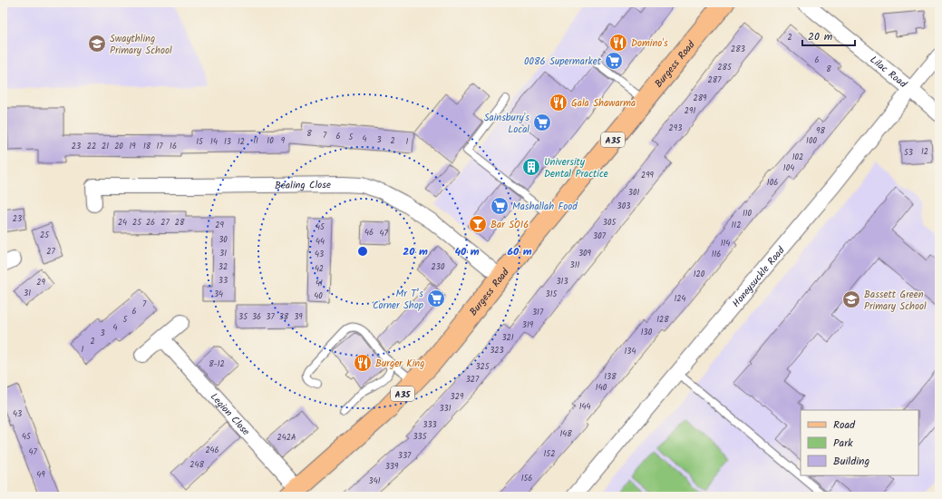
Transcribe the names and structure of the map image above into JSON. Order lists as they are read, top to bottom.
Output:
{
  "streets": {
    "main road": ["Burgess Road", "A35"],
    "street": [
      "Lilac Road",
      "Bealing Close",
      "Honeysuckle Road",
      "Legion Close"
    ]
  },
  "crossings": [
    ["Burgess Road", "Bealing Close"],
    ["Burgess Road", "Legion Close"],
    ["Lilac Road", "Honeysuckle Road"]
  ],
  "places": {
    "restaurant": ["Domino's", "Gala Shawarma", "Burger King"],
    "school or university": ["Swaythling Primary School", "Bassett Green Primary School"],
    "supermarket": [
      "0086 Supermarket",
      "Sainsbury's Local",
      "Mashallah Food",
      "Mr T’s Corner Shop"
    ],
    "building": ["University Dental Practice"],
    "bar": ["Bar SO16"]
  },
  "house_numbers": [
    "2",
    "283",
    "6",
    "285",
    "8",
    "287",
    "289",
    "291",
    "293",
    "98",
    "8",
    "7",
    "6",
    "5",
    "4",
    "3",
    "11",
    "10",
    "9",
    "2",
    "100",
    "15",
    "14",
    "13",
    "12",
    "1",
    "23",
    "22",
    "21",
    "20",
    "19",
    "18",
    "17",
    "16",
    "12",
    "53",
    "102",
    "104",
    "299",
    "106",
    "301",
    "303",
    "110",
    "23",
    "24",
    "25",
    "26",
    "27",
    "28",
    "305",
    "29",
    "112",
    "45",
    "46",
    "47",
    "25",
    "307",
    "30",
    "44",
    "114",
    "27",
    "31",
    "309",
    "43",
    "116",
    "311",
    "32",
    "230",
    "42",
    "120",
    "33",
    "313",
    "29",
    "41",
    "31",
    "34",
    "315",
    "40",
    "124",
    "7",
    "6",
    "317",
    "35",
    "36",
    "37",
    "38",
    "39",
    "5",
    "128",
    "319",
    "4",
    "130",
    "3",
    "321",
    "2",
    "1",
    "323",
    "134",
    "8-12",
    "325",
    "138",
    "327",
    "140",
    "329",
    "144",
    "331",
    "43",
    "333",
    "148",
    "45",
    "335",
    "242A",
    "246",
    "47",
    "152",
    "337",
    "248",
    "339",
    "49",
    "156",
    "341"
  ],
  "legend": ["Road", "Park", "Building"],
  "scale_bar": "20 m",
  "rings": ["20 m", "40 m", "60 m"]
}
